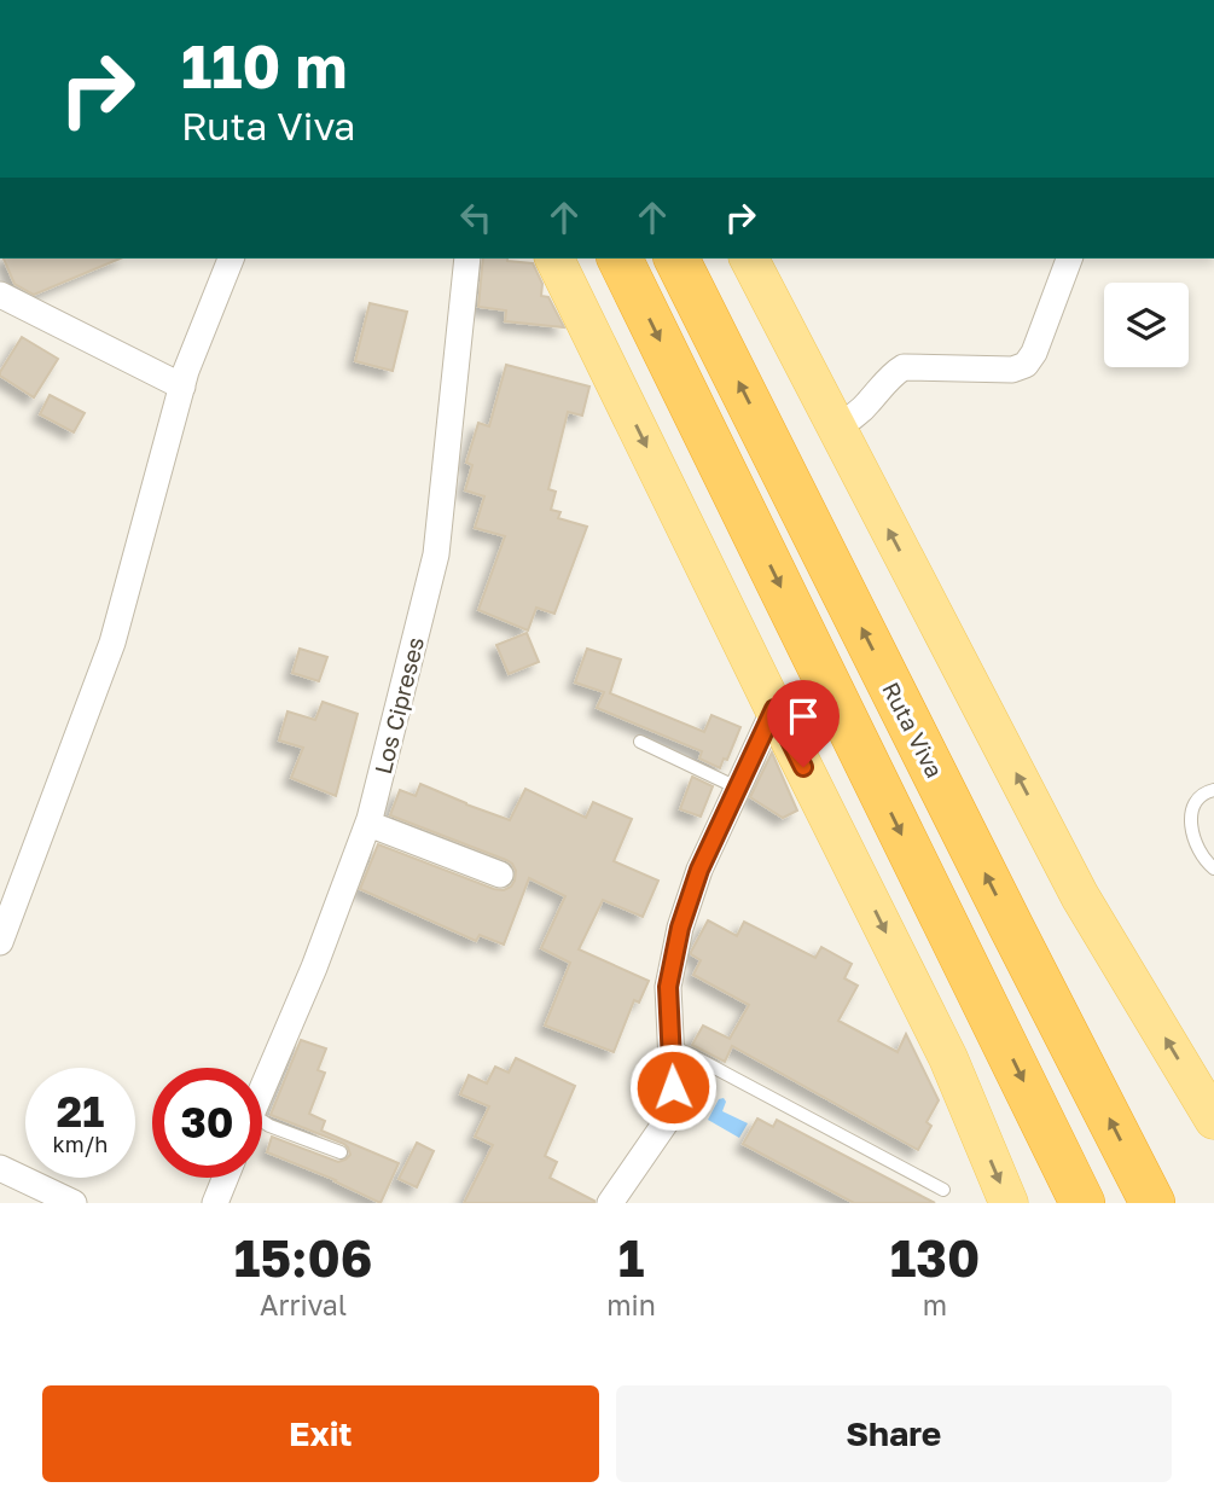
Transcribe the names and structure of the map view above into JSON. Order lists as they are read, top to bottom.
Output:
{
  "streets": {
    "highway": ["Ruta Viva"],
    "street": ["Los Cipreses"]
  },
  "page": {
    "turn": ["110 m", "Ruta Viva"],
    "speed": "21 km/h",
    "limit": "30",
    "eta": [
      "15:06",
      "Arrival",
      "1",
      "min",
      "130",
      "m"
    ],
    "buttons": ["Exit", "Share"]
  }
}
